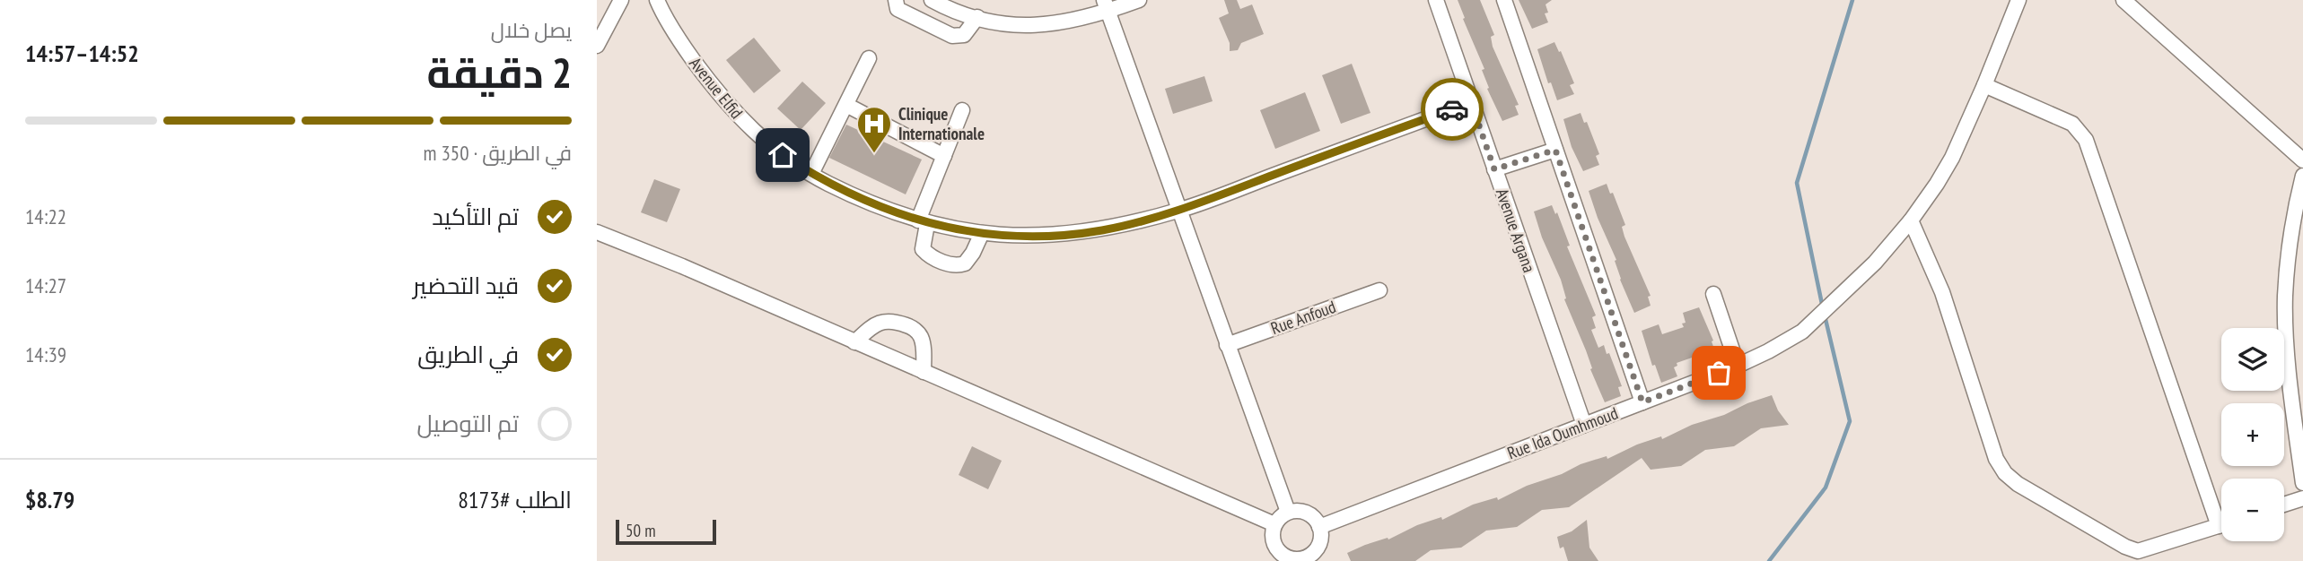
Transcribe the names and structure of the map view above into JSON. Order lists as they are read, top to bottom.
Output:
{
  "streets": {
    "street": [
      "Avenue Elfid",
      "Avenue Argana",
      "Rue Anfoud",
      "Rue Ida Oumhmoud"
    ]
  },
  "crossings": [
    ["Avenue Elfid", "Avenue Argana"],
    ["Avenue Argana", "Rue Ida Oumhmoud"]
  ],
  "places": {
    "hospital": ["Clinique Internationale"]
  },
  "scale_bar": "50 m",
  "page": {
    "heading": ["2 دقيقة", "يصل خلال", "14:52–14:57"],
    "panel": ["الطلب #8173", "$8.79"],
    "bar": "في الطريق · 350 m",
    "list": [
      ["تم التأكيد", "14:22"],
      ["قيد التحضير", "14:27"],
      ["في الطريق", "14:39"],
      "تم التوصيل"
    ],
    "map_buttons": ["+", "−"],
    "scale": "50 m"
  }
}
